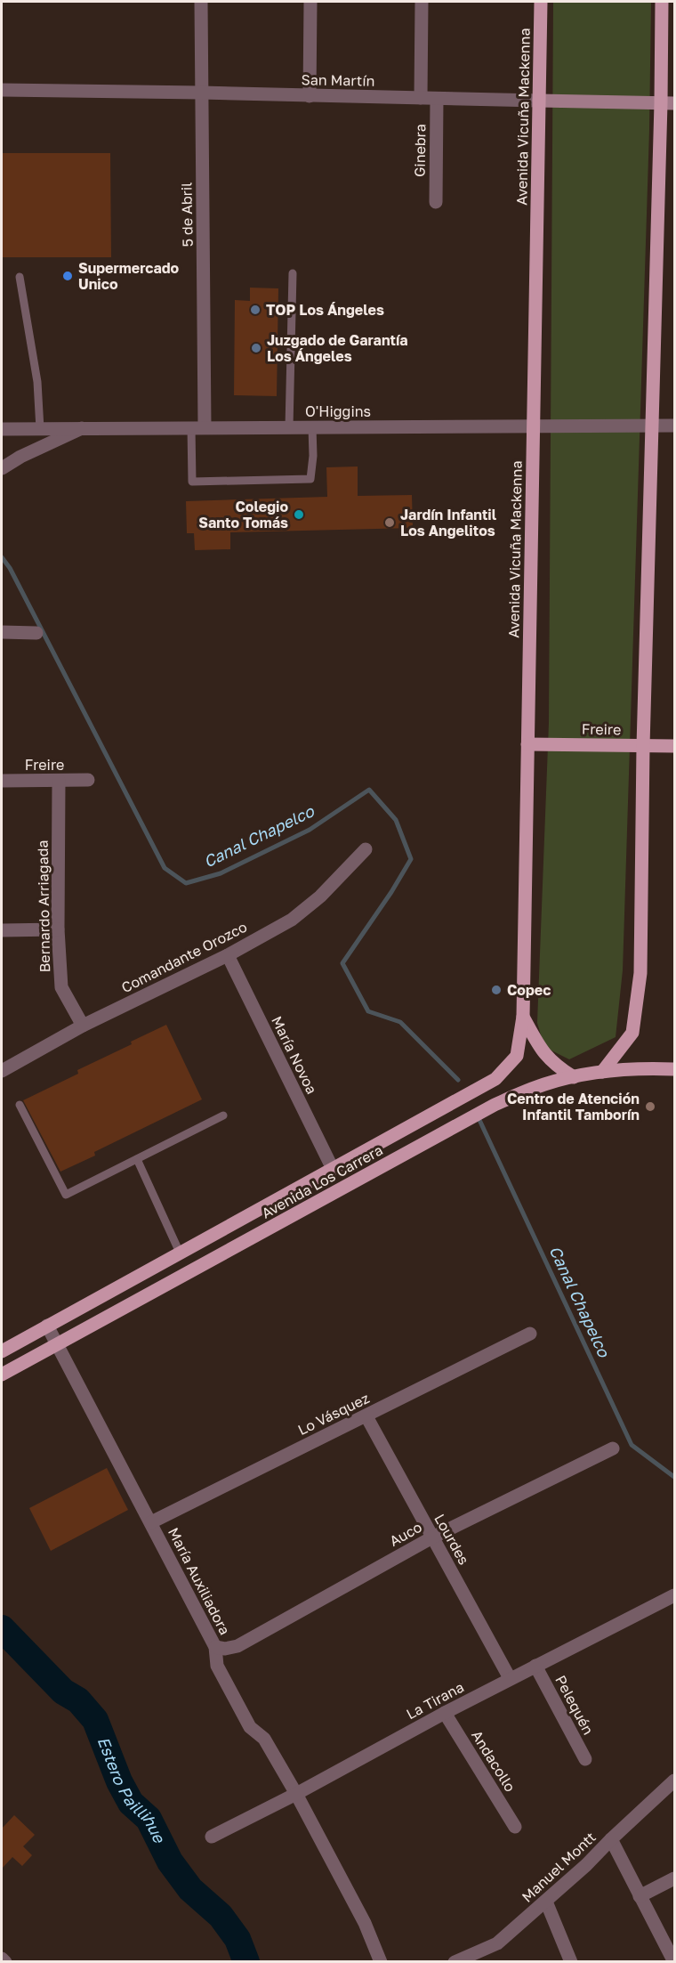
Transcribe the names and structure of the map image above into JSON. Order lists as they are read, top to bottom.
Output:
{
  "streets": {
    "main road": [
      "San Martín",
      "Avenida Vicuña Mackenna",
      "Freire",
      "Avenida Los Carrera"
    ],
    "street": [
      "Ginebra",
      "5 de Abril",
      "O'Higgins",
      "Bernardo Arriagada",
      "Comandante Orozco",
      "María Novoa",
      "Lo Vásquez",
      "Auco",
      "Lourdes",
      "María Auxiliadora",
      "La Tirana",
      "Pelequén",
      "Andacollo",
      "Manuel Montt"
    ]
  },
  "crossings": [
    ["San Martín", "Avenida Vicuña Mackenna"],
    ["San Martín", "Ginebra"],
    ["San Martín", "5 de Abril"],
    ["Avenida Vicuña Mackenna", "O'Higgins"],
    ["Avenida Vicuña Mackenna", "Freire"],
    ["Avenida Vicuña Mackenna", "Avenida Los Carrera"],
    ["5 de Abril", "O'Higgins"],
    ["Freire", "Bernardo Arriagada"],
    ["Bernardo Arriagada", "Comandante Orozco"],
    ["Comandante Orozco", "María Novoa"],
    ["María Novoa", "Avenida Los Carrera"],
    ["Avenida Los Carrera", "María Auxiliadora"],
    ["Lo Vásquez", "Lourdes"],
    ["Lo Vásquez", "María Auxiliadora"],
    ["Auco", "Lourdes"],
    ["Auco", "María Auxiliadora"],
    ["Lourdes", "La Tirana"],
    ["María Auxiliadora", "La Tirana"],
    ["La Tirana", "Pelequén"],
    ["La Tirana", "Andacollo"]
  ],
  "water": ["Canal Chapelco", "Estero Paillihue"],
  "places": [
    "Supermercado Unico",
    "TOP Los Ángeles",
    "Juzgado de Garantía Los Ángeles",
    "Colegio Santo Tomás",
    "Jardín Infantil Los Angelitos",
    "Copec",
    "Centro de Atención Infantil Tamborín"
  ]
}
